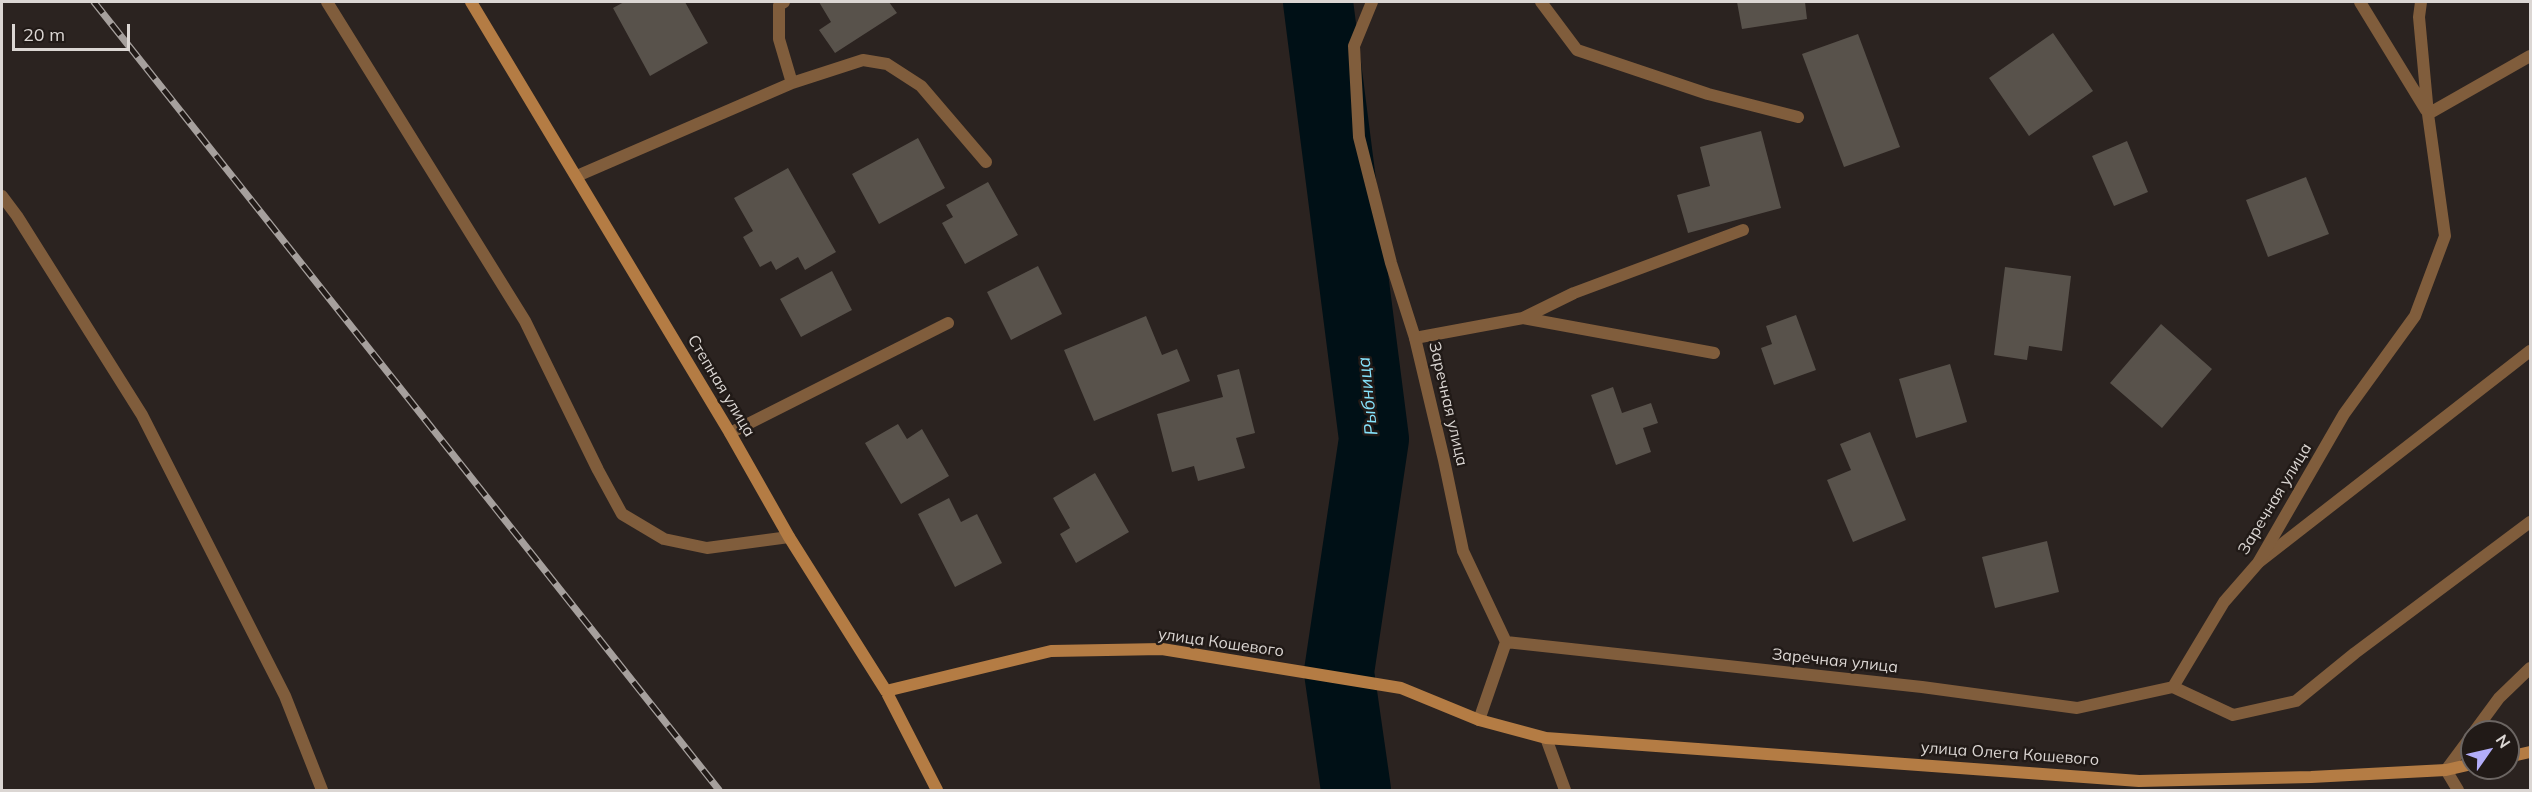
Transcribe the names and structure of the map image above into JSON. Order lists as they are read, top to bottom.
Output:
{
  "streets": {
    "street": [
      "Степная улица",
      "Заречная улица",
      "улица Кошевого",
      "улица Олега Кошевого"
    ]
  },
  "crossings": [
    ["Степная улица", "улица Кошевого"],
    ["улица Кошевого", "улица Олега Кошевого"]
  ],
  "water": ["Рыбница"],
  "scale_bar": "20 m",
  "north": "top right"
}
